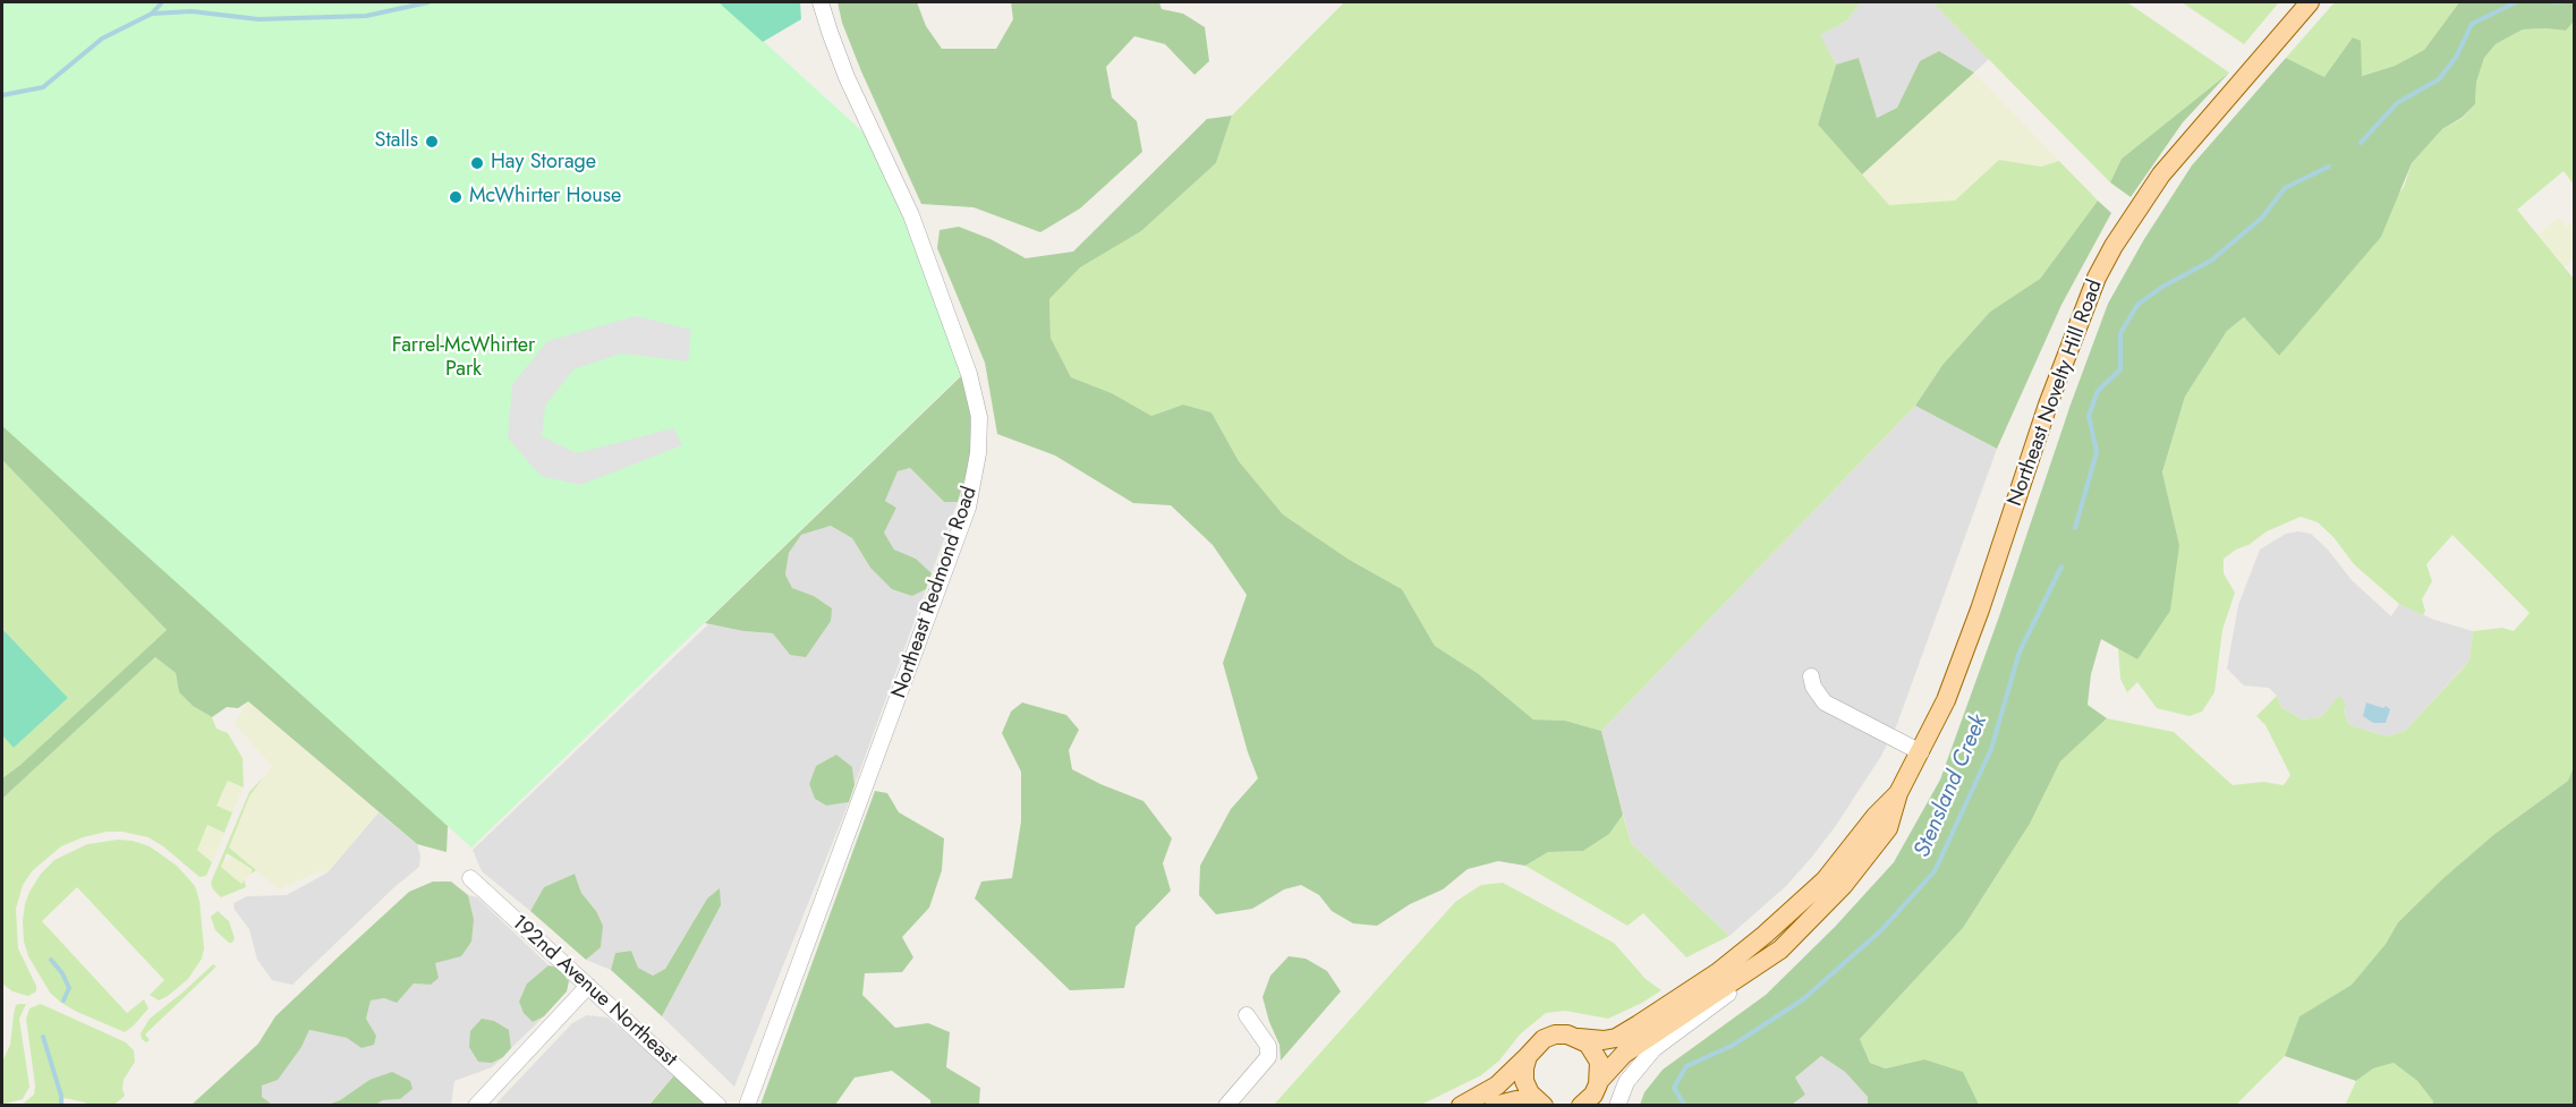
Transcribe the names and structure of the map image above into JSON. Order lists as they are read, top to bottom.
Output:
{
  "streets": {
    "main road": ["Northeast Novelty Hill Road"],
    "street": ["Northeast Redmond Road", "192nd Avenue Northeast"]
  },
  "water": ["Stensland Creek"],
  "parks": ["Farrel-McWhirter Park"],
  "places": ["Stalls", "Hay Storage", "McWhirter House"]
}
